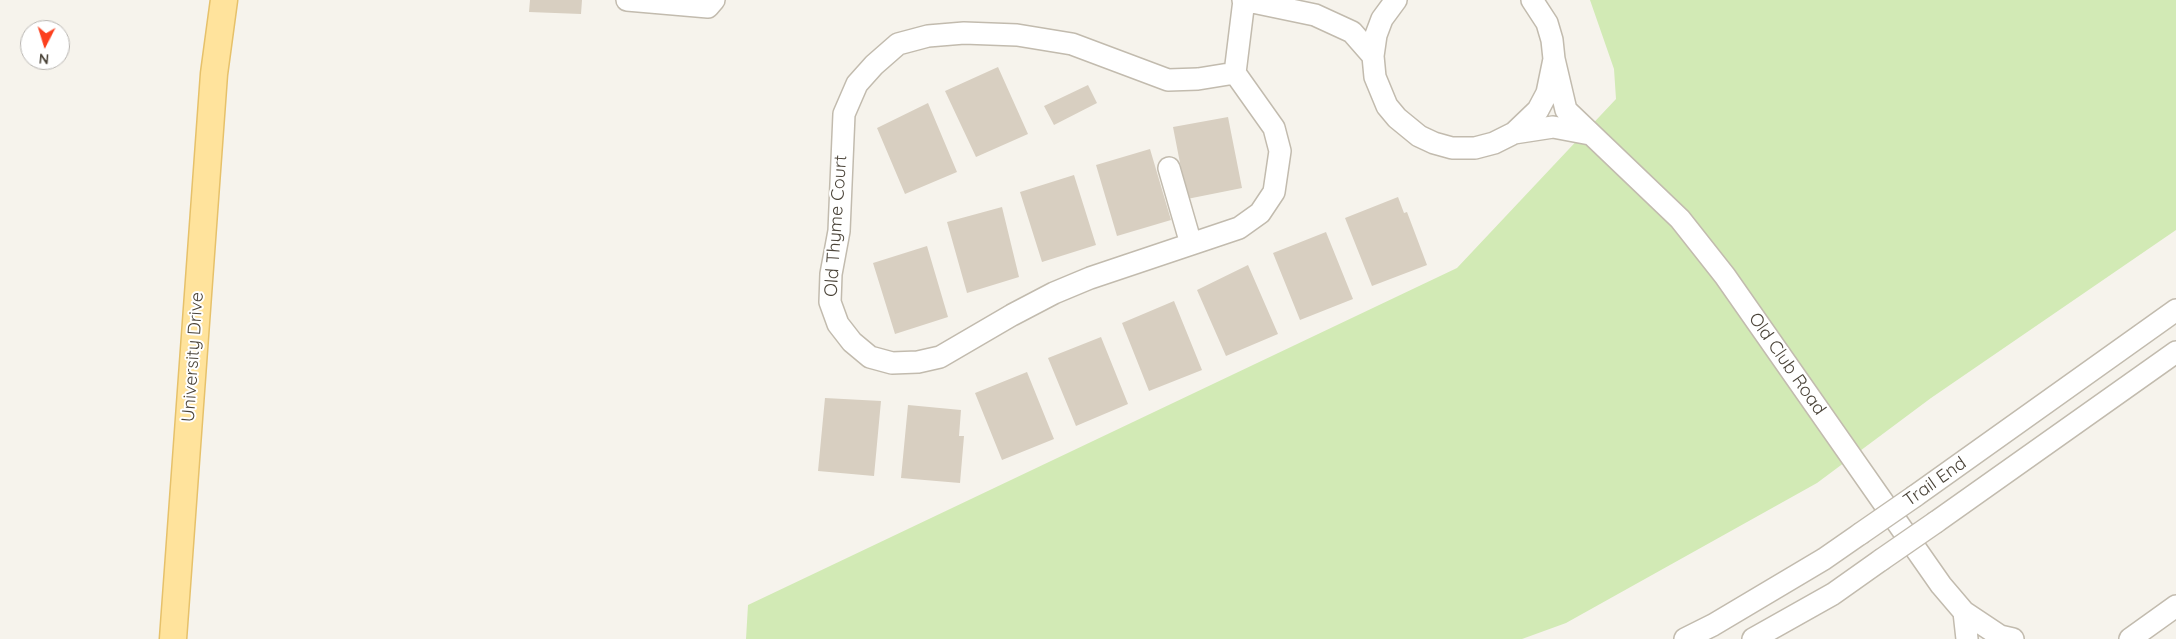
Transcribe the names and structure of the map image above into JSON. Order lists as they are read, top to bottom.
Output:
{
  "streets": {
    "main road": ["University Drive"],
    "street": ["Old Thyme Court", "Old Club Road", "Trail End"]
  },
  "north": "bottom"
}
